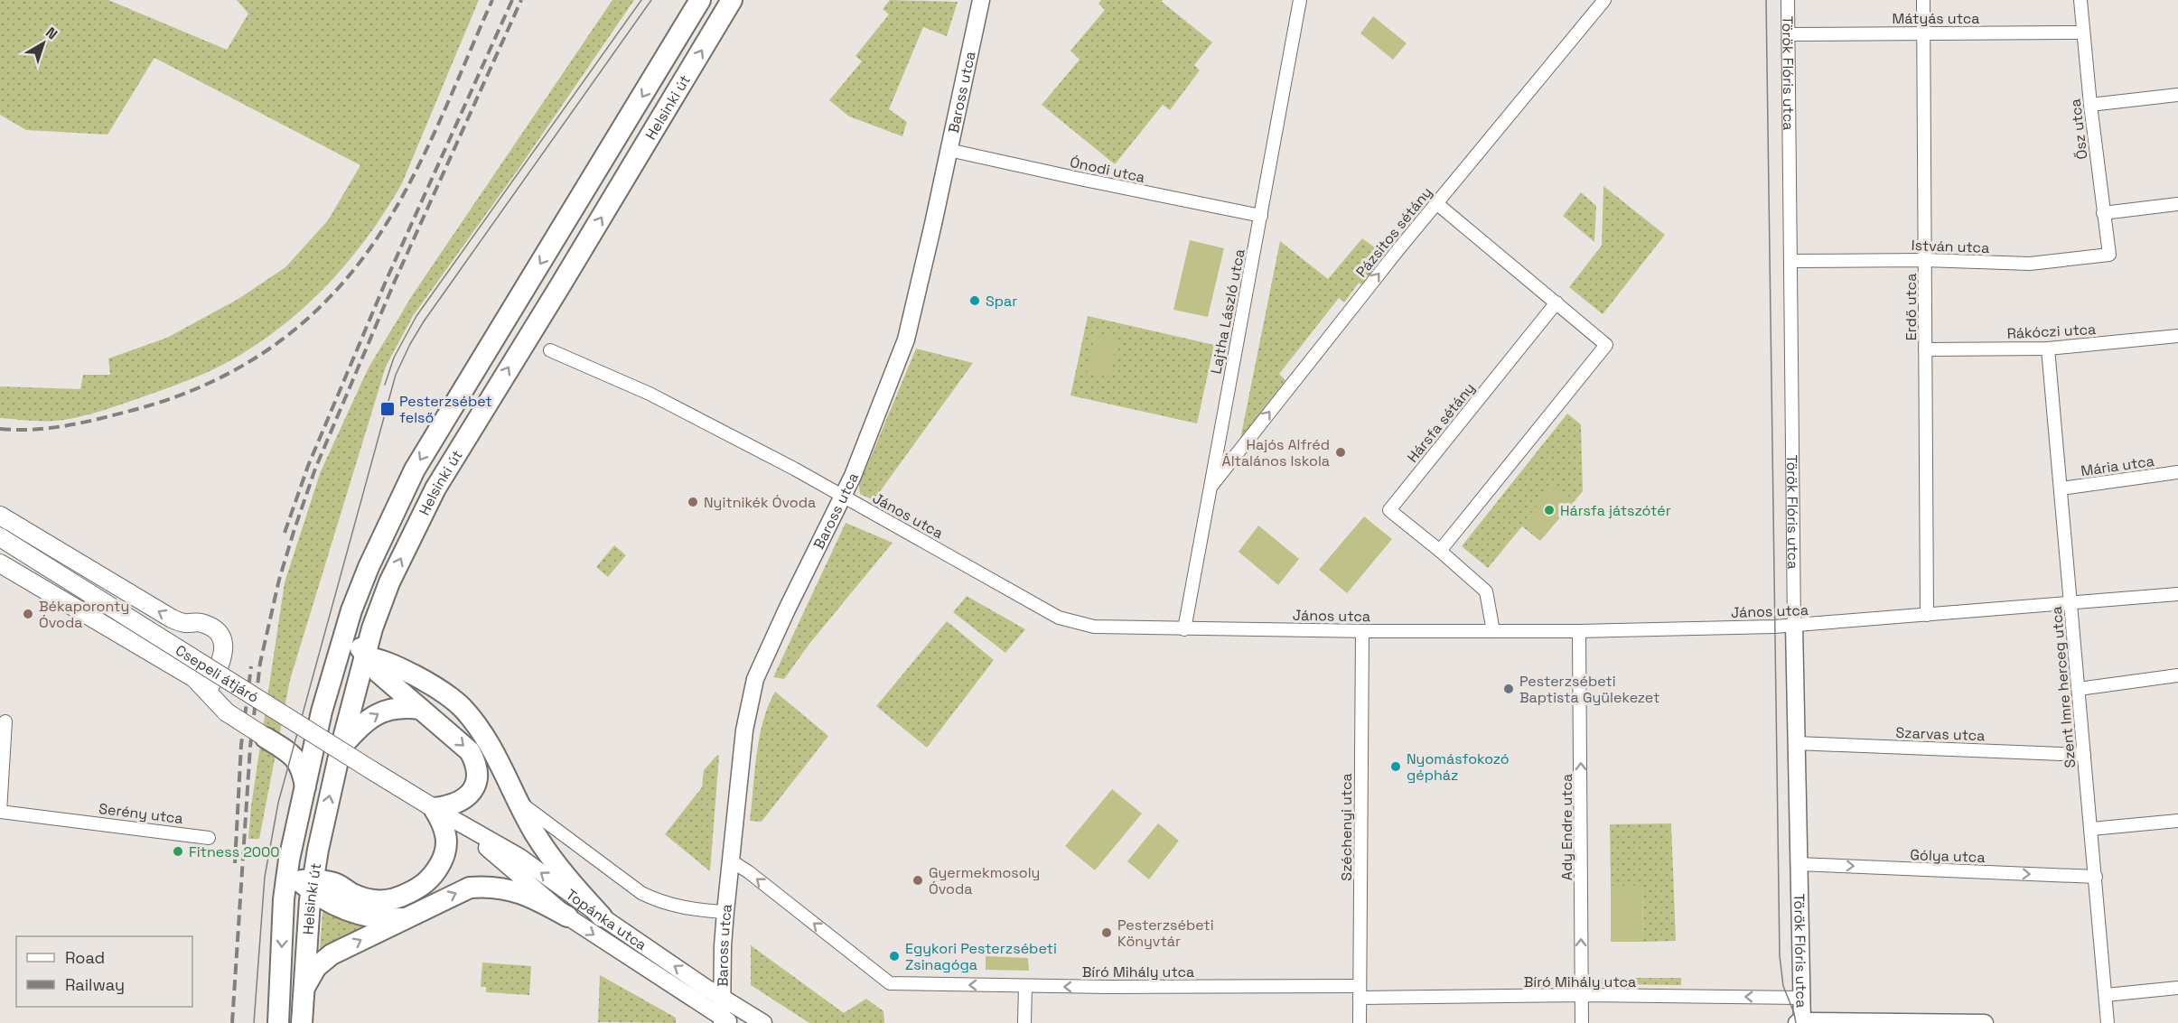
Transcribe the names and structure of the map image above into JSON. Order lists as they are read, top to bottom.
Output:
{
  "streets": {
    "main road": ["Helsinki út", "Csepeli átjáró"],
    "street": [
      "Mátyás utca",
      "Török Flóris utca",
      "Baross utca",
      "Ősz utca",
      "Ónodi utca",
      "Pázsitos sétány",
      "István utca",
      "Erdő utca",
      "Lajtha László utca",
      "Rákóczi utca",
      "Hársfa sétány",
      "Mária utca",
      "János utca",
      "Szent Imre herceg utca",
      "Szarvas utca",
      "Serény utca",
      "Széchenyi utca",
      "Ady Endre utca",
      "Gólya utca",
      "Topánka utca",
      "Bíró Mihály utca"
    ]
  },
  "crossings": [
    ["Mátyás utca", "Török Flóris utca"],
    ["Mátyás utca", "Ősz utca"],
    ["Mátyás utca", "Erdő utca"],
    ["Török Flóris utca", "István utca"],
    ["Török Flóris utca", "János utca"],
    ["Török Flóris utca", "Szarvas utca"],
    ["Török Flóris utca", "Gólya utca"],
    ["Török Flóris utca", "Bíró Mihály utca"],
    ["Baross utca", "Ónodi utca"],
    ["Baross utca", "János utca"],
    ["Baross utca", "Topánka utca"],
    ["Baross utca", "Bíró Mihály utca"],
    ["Ősz utca", "István utca"],
    ["Ónodi utca", "Lajtha László utca"],
    ["Pázsitos sétány", "Lajtha László utca"],
    ["István utca", "Erdő utca"],
    ["Erdő utca", "Rákóczi utca"],
    ["Erdő utca", "János utca"],
    ["Lajtha László utca", "János utca"],
    ["Rákóczi utca", "Szent Imre herceg utca"],
    ["Hársfa sétány", "János utca"],
    ["Mária utca", "Szent Imre herceg utca"],
    ["János utca", "Szent Imre herceg utca"],
    ["János utca", "Széchenyi utca"],
    ["János utca", "Ady Endre utca"],
    ["Csepeli átjáró", "Topánka utca"],
    ["Szent Imre herceg utca", "Szarvas utca"],
    ["Szent Imre herceg utca", "Gólya utca"],
    ["Széchenyi utca", "Bíró Mihály utca"],
    ["Ady Endre utca", "Bíró Mihály utca"]
  ],
  "one_way": [
    "Pázsitos sétány",
    "Ady Endre utca",
    "Gólya utca",
    "Bíró Mihály utca"
  ],
  "places": {
    "other": [
      "Spar",
      "Hajós Alfréd Általános Iskola",
      "Nyitnikék Óvoda",
      "Hársfa játszótér",
      "Békaporonty Óvoda",
      "Pesterzsébeti Baptista Gyülekezet",
      "Nyomásfokozó gépház",
      "Fitness 2000",
      "Gyermekmosoly Óvoda",
      "Pesterzsébeti Könyvtár",
      "Egykori Pesterzsébeti Zsinagóga"
    ],
    "transit": ["Pesterzsébet felső"]
  },
  "legend": ["Road", "Railway"],
  "north": "top right"
}
